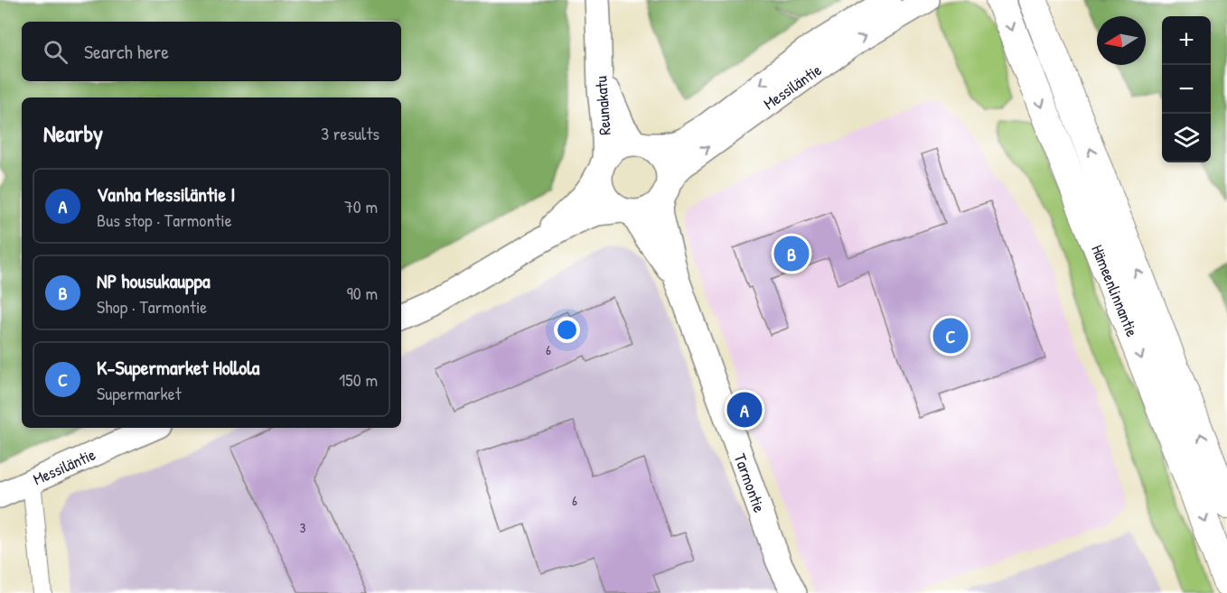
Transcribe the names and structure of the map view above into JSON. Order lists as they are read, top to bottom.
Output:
{
  "streets": {
    "main road": ["Hämeenlinnantie"],
    "street": ["Messiläntie", "Reunakatu", "Tarmontie"]
  },
  "crossings": [
    ["Messiläntie", "Reunakatu"],
    ["Messiläntie", "Tarmontie"],
    ["Reunakatu", "Tarmontie"]
  ],
  "house_numbers": ["6", "6", "3"],
  "north": "left",
  "page": {
    "map_buttons": ["+", "−"],
    "search": "Search here",
    "heading": ["Nearby", "3 results"],
    "list": [
      {
        "mark": "A",
        "name": "Vanha Messiläntie I",
        "note": "Bus stop · Tarmontie",
        "value": "70 m"
      },
      {
        "mark": "B",
        "name": "NP housukauppa",
        "note": "Shop · Tarmontie",
        "value": "90 m"
      },
      {
        "mark": "C",
        "name": "K-Supermarket Hollola",
        "note": "Supermarket",
        "value": "150 m"
      }
    ],
    "pins": ["B", "C", "A"]
  }
}
